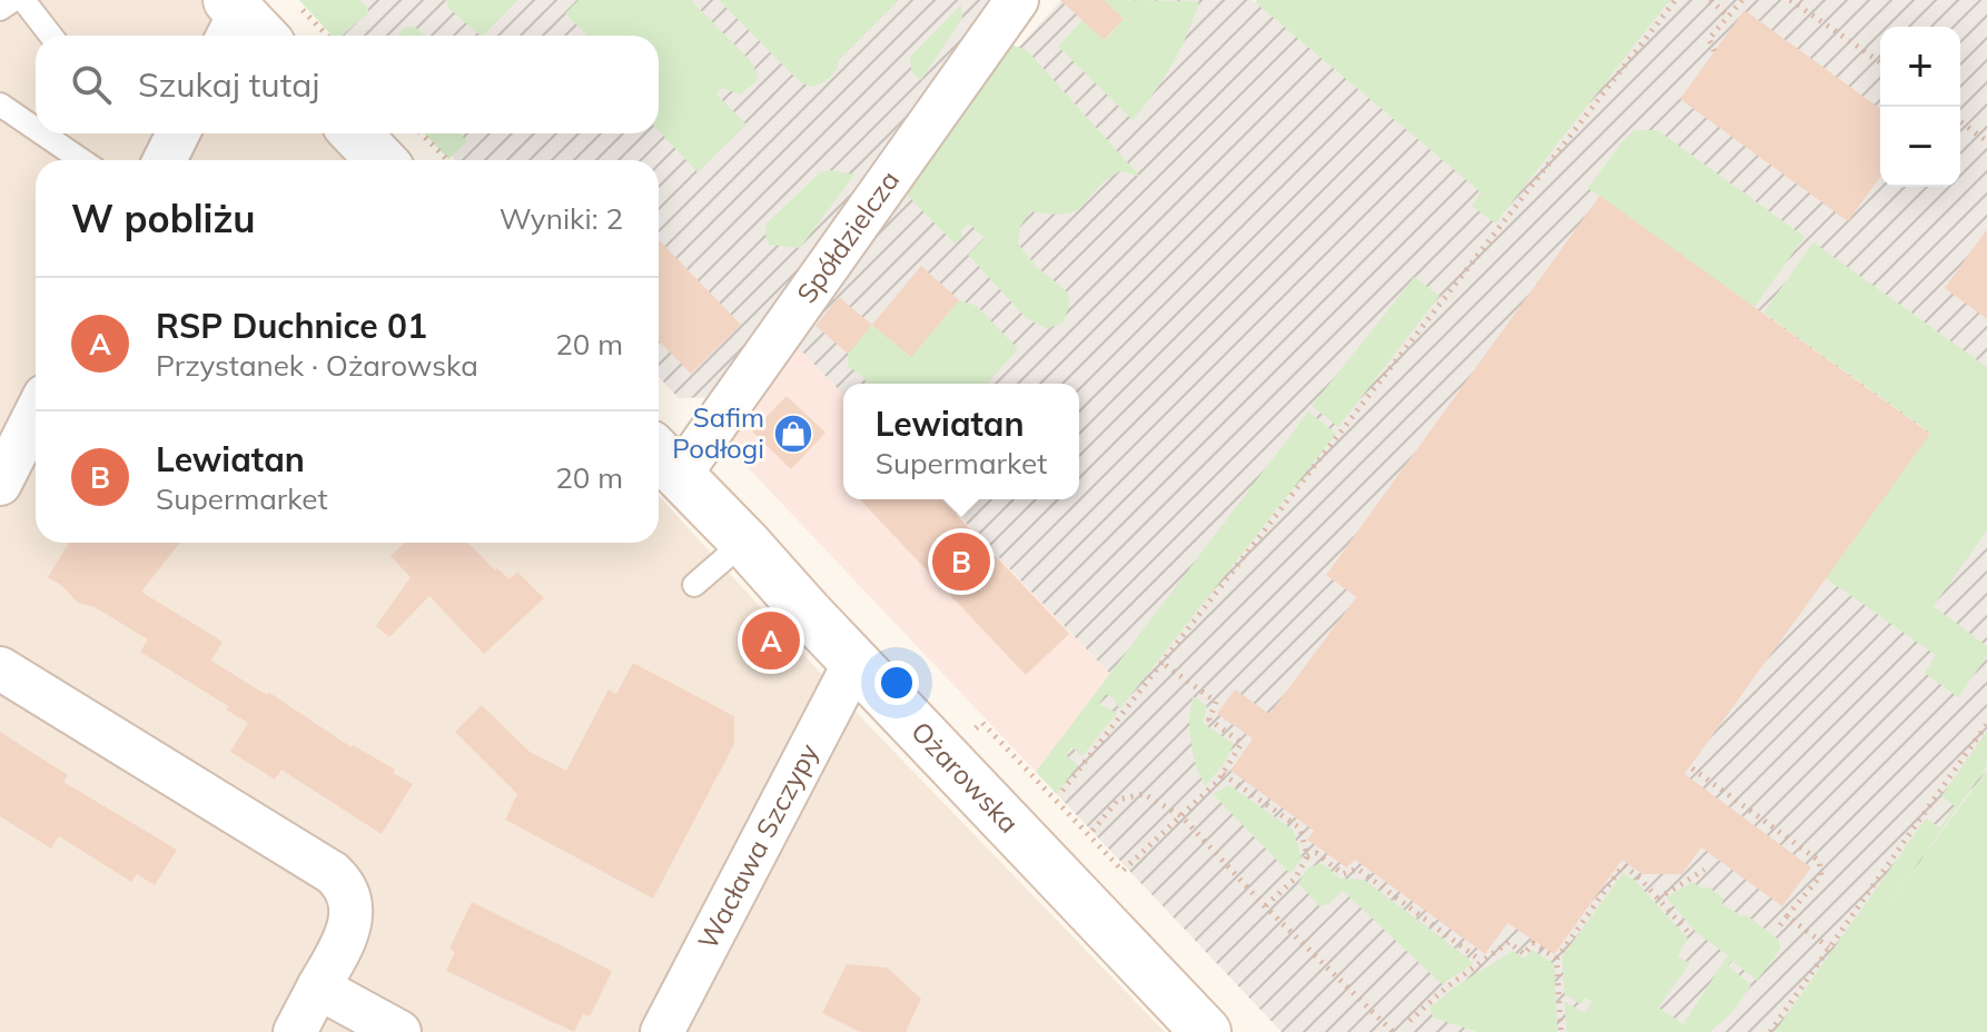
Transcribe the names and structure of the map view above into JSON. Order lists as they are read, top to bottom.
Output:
{
  "streets": {
    "main road": ["Ożarowska"],
    "street": ["Spółdzielcza", "Wacława Szczypy"]
  },
  "crossings": [
    ["Spółdzielcza", "Ożarowska"],
    ["Ożarowska", "Wacława Szczypy"]
  ],
  "places": {
    "shop": ["Safim Podłogi"]
  },
  "page": {
    "map_buttons": ["+", "−"],
    "search": "Szukaj tutaj",
    "heading": ["W pobliżu", "Wyniki: 2"],
    "list": [
      {
        "mark": "A",
        "name": "RSP Duchnice 01",
        "note": "Przystanek · Ożarowska",
        "value": "20 m"
      },
      {
        "mark": "B",
        "name": "Lewiatan",
        "note": "Supermarket",
        "value": "20 m"
      }
    ],
    "popup": ["Lewiatan", "Supermarket"],
    "pins": ["B", "A"]
  }
}
